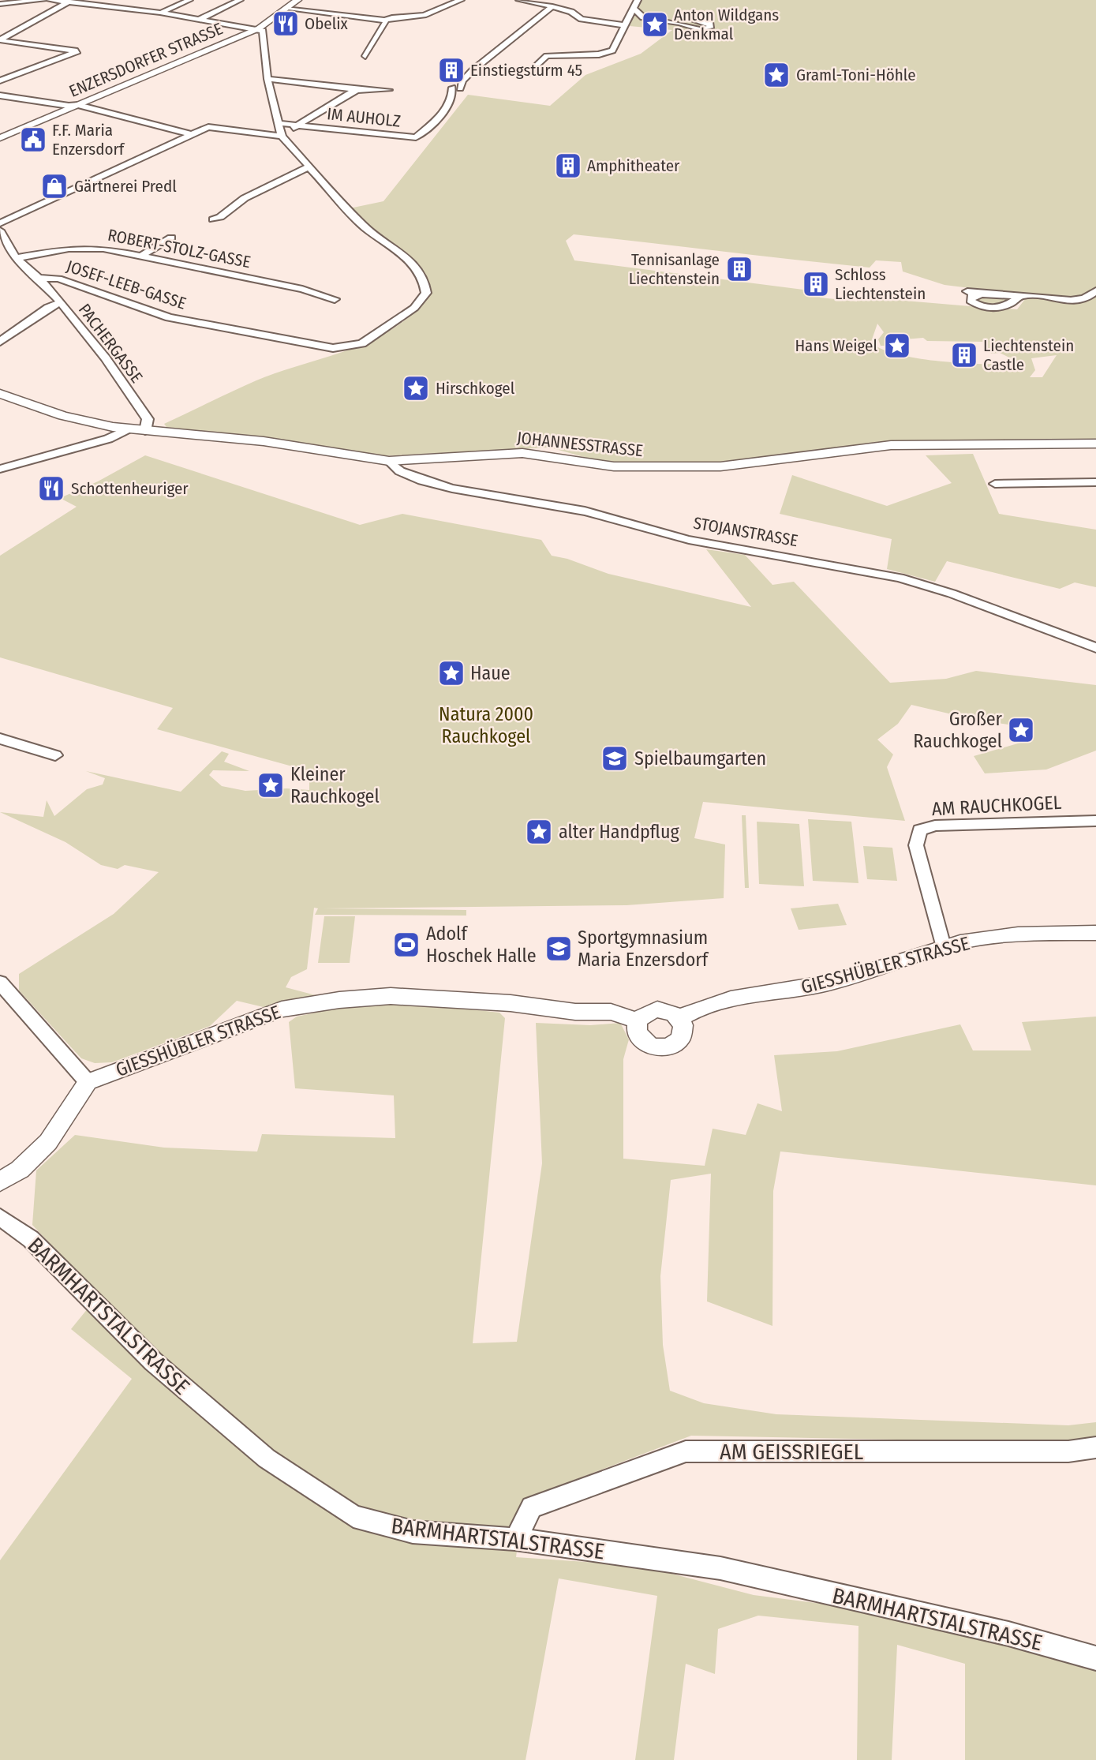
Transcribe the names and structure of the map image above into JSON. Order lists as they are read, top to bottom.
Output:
{
  "streets": {
    "main road": ["ENZERSDORFER STRASSE", "JOHANNESSTRASSE", "GIESSHÜBLER STRASSE"],
    "street": [
      "IM AUHOLZ",
      "ROBERT-STOLZ-GASSE",
      "JOSEF-LEEB-GASSE",
      "PACHERGASSE",
      "STOJANSTRASSE",
      "AM RAUCHKOGEL",
      "BARMHARTSTALSTRASSE",
      "AM GEISSRIEGEL"
    ]
  },
  "crossings": [
    ["ROBERT-STOLZ-GASSE", "JOSEF-LEEB-GASSE"],
    ["JOSEF-LEEB-GASSE", "PACHERGASSE"],
    ["PACHERGASSE", "JOHANNESSTRASSE"],
    ["JOHANNESSTRASSE", "STOJANSTRASSE"],
    ["AM RAUCHKOGEL", "GIESSHÜBLER STRASSE"],
    ["BARMHARTSTALSTRASSE", "AM GEISSRIEGEL"]
  ],
  "parks": ["Natura 2000 Rauchkogel"],
  "places": {
    "restaurant": ["Obelix", "Schottenheuriger"],
    "place": [
      "Anton Wildgans Denkmal",
      "Graml-Toni-Höhle",
      "Hans Weigel",
      "Hirschkogel",
      "Haue",
      "Großer Rauchkogel",
      "Kleiner Rauchkogel",
      "alter Handpflug"
    ],
    "building": [
      "Einstiegsturm 45",
      "Amphitheater",
      "Tennisanlage Liechtenstein",
      "Schloss Liechtenstein",
      "Liechtenstein Castle"
    ],
    "public building": ["F.F. Maria Enzersdorf"],
    "shop": ["Gärtnerei Predl"],
    "school or university": ["Spielbaumgarten", "Sportgymnasium Maria Enzersdorf"],
    "sports": ["Adolf Hoschek Halle"]
  }
}
